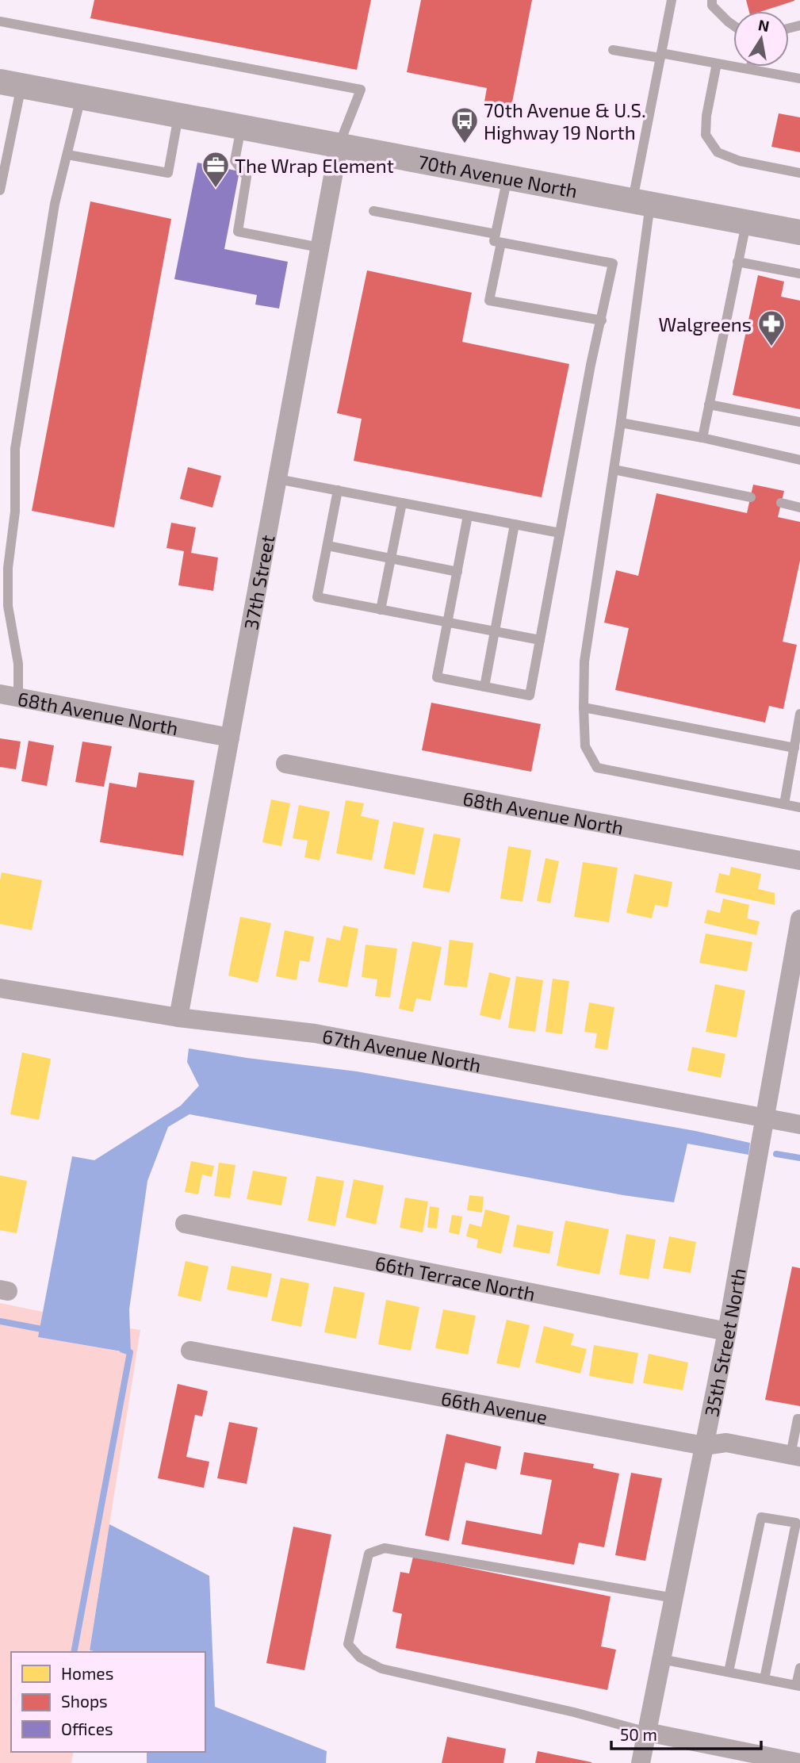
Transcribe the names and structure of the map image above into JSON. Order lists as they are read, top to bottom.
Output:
{
  "streets": {
    "street": [
      "70th Avenue North",
      "37th Street",
      "68th Avenue North",
      "67th Avenue North",
      "66th Terrace North",
      "35th Street North",
      "66th Avenue"
    ]
  },
  "crossings": [
    ["70th Avenue North", "37th Street"],
    ["37th Street", "68th Avenue North"],
    ["37th Street", "67th Avenue North"],
    ["67th Avenue North", "35th Street North"],
    ["66th Terrace North", "35th Street North"],
    ["35th Street North", "66th Avenue"]
  ],
  "places": {
    "bus stop": ["70th Avenue & U.S. Highway 19 North"],
    "office": ["The Wrap Element"],
    "pharmacy": ["Walgreens"]
  },
  "legend": ["Homes", "Shops", "Offices"],
  "scale_bar": "50 m",
  "north": "top"
}
